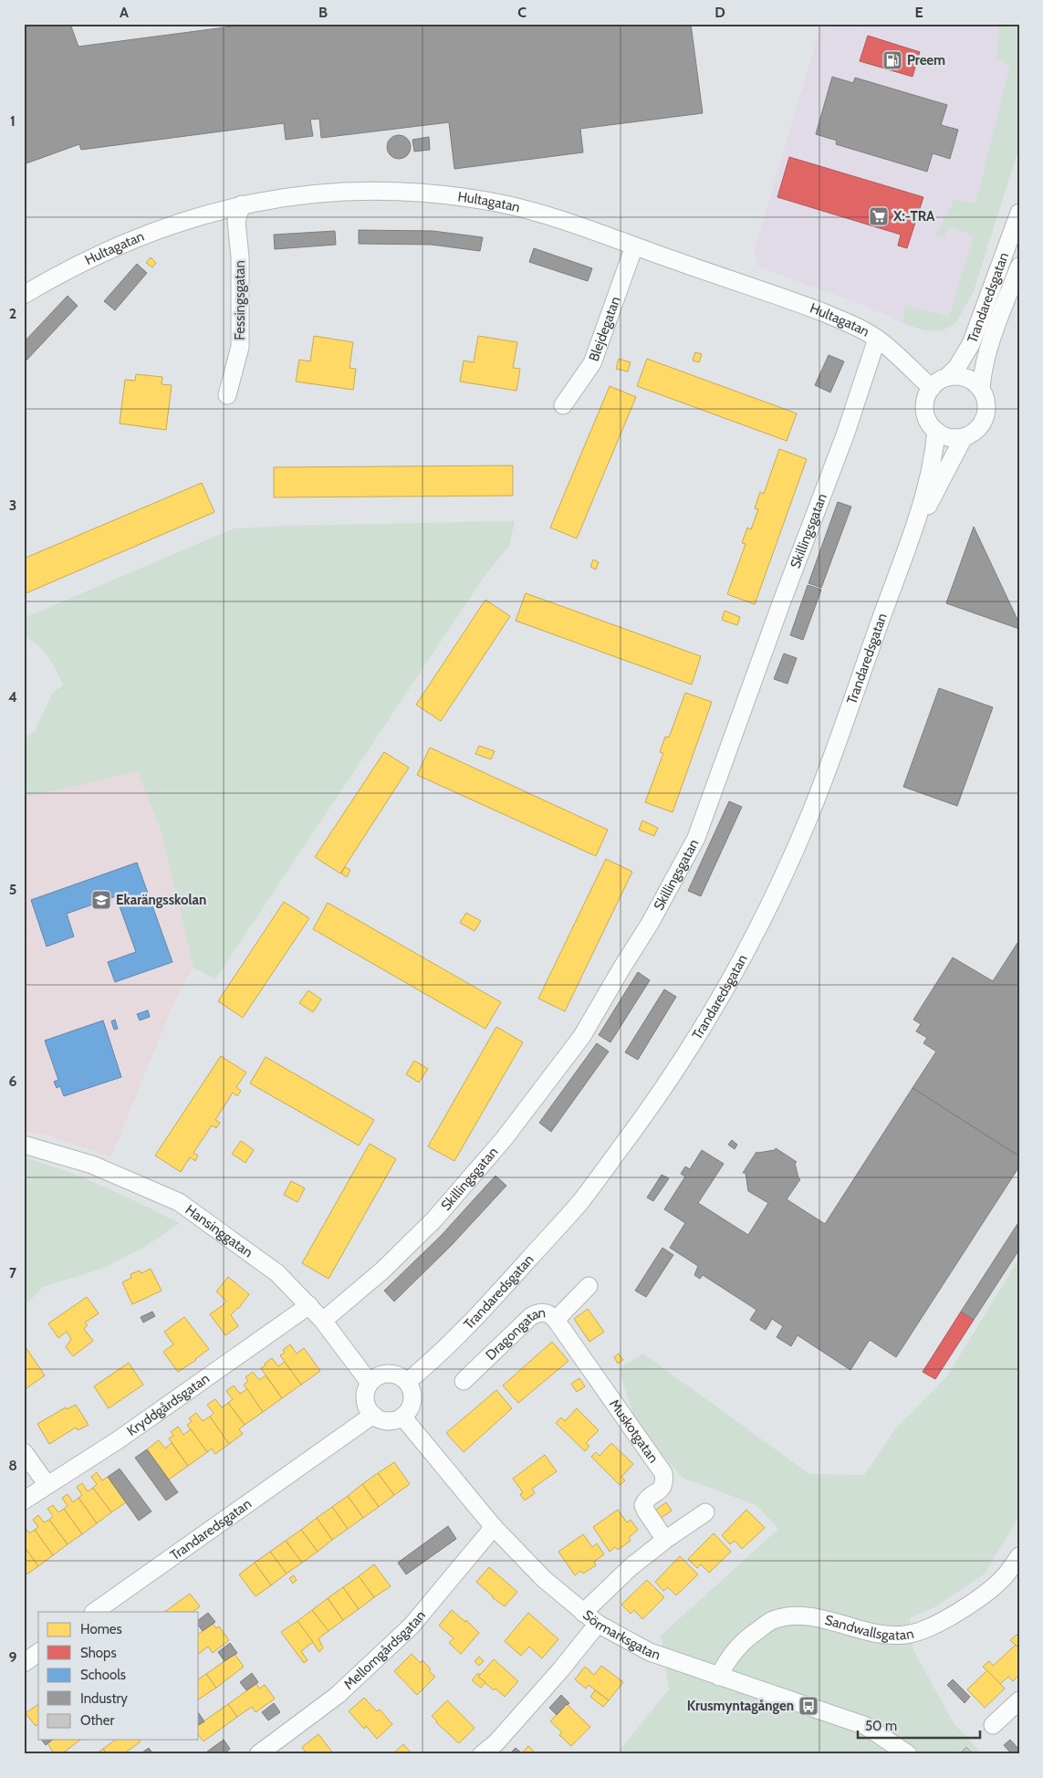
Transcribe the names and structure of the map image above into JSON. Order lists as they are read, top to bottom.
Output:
{
  "streets": {
    "street": [
      "Hultagatan",
      "Trandaredsgatan",
      "Fessingsgatan",
      "Blejdegatan",
      "Skillingsgatan",
      "Hansinggatan",
      "Dragongatan",
      "Kryddgårdsgatan",
      "Muskotgatan",
      "Sandwallsgatan",
      "Sörmarksgatan",
      "Mellomgårdsgatan"
    ]
  },
  "crossings": [
    ["Hultagatan", "Trandaredsgatan"],
    ["Hultagatan", "Fessingsgatan"],
    ["Hultagatan", "Blejdegatan"],
    ["Hultagatan", "Skillingsgatan"],
    ["Trandaredsgatan", "Hansinggatan"],
    ["Trandaredsgatan", "Sörmarksgatan"],
    ["Skillingsgatan", "Hansinggatan"],
    ["Hansinggatan", "Kryddgårdsgatan"],
    ["Hansinggatan", "Sörmarksgatan"],
    ["Dragongatan", "Muskotgatan"],
    ["Sandwallsgatan", "Sörmarksgatan"],
    ["Sörmarksgatan", "Mellomgårdsgatan"]
  ],
  "places": {
    "fuel station": ["Preem"],
    "supermarket": ["X:-TRA"],
    "school or university": ["Ekarängsskolan"],
    "bus stop": ["Krusmyntagången"]
  },
  "legend": [
    "Homes",
    "Shops",
    "Schools",
    "Industry",
    "Other"
  ],
  "scale_bar": "50 m",
  "grid": {
    "columns": [
      "A",
      "B",
      "C",
      "D",
      "E"
    ],
    "rows": [
      "1",
      "2",
      "3",
      "4",
      "5",
      "6",
      "7",
      "8",
      "9"
    ]
  }
}
